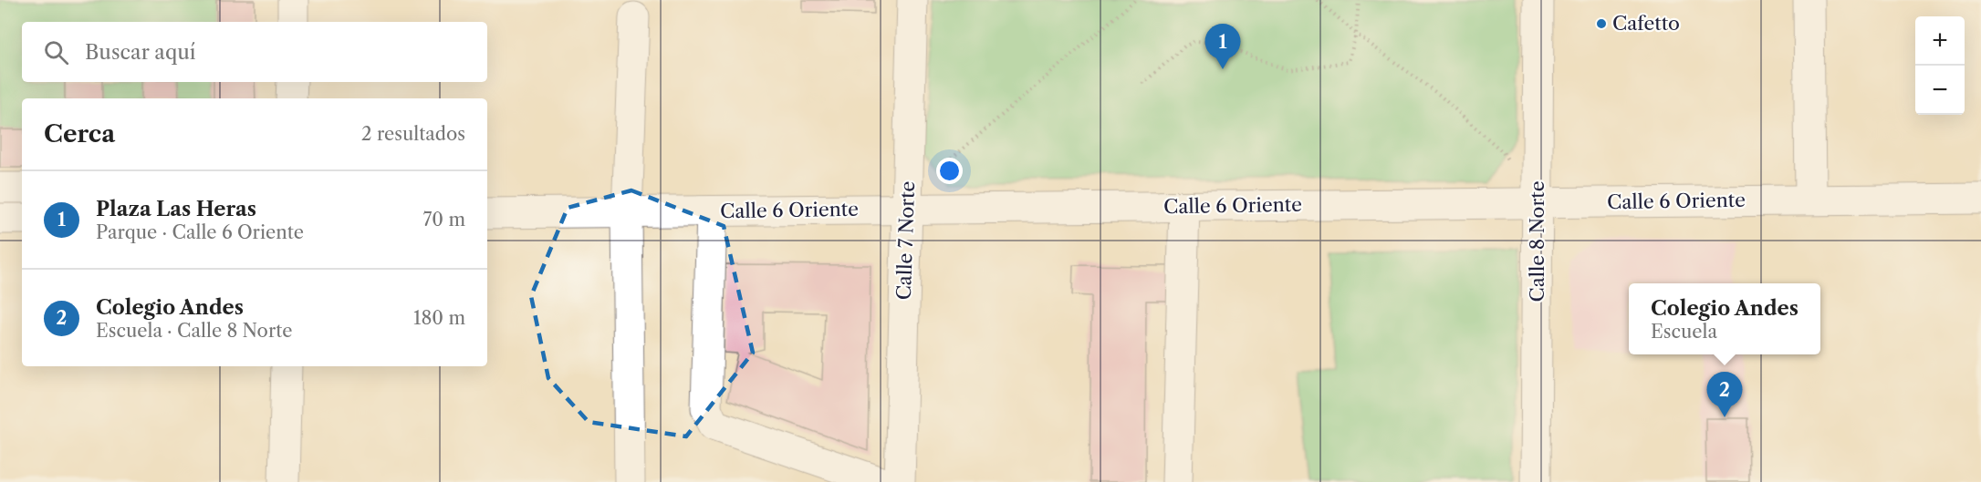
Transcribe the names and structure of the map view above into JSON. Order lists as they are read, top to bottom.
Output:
{
  "streets": {
    "main road": ["Calle 6 Oriente", "Calle 7 Norte", "Calle 8 Norte"]
  },
  "crossings": [
    ["Calle 6 Oriente", "Calle 7 Norte"],
    ["Calle 6 Oriente", "Calle 8 Norte"]
  ],
  "places": ["Cafetto"],
  "page": {
    "map_buttons": ["+", "−"],
    "search": "Buscar aquí",
    "pins": ["1", "2"],
    "heading": ["Cerca", "2 resultados"],
    "list": [
      {
        "mark": "1",
        "name": "Plaza Las Heras",
        "note": "Parque · Calle 6 Oriente",
        "value": "70 m"
      },
      {
        "mark": "2",
        "name": "Colegio Andes",
        "note": "Escuela · Calle 8 Norte",
        "value": "180 m"
      }
    ],
    "popup": ["Colegio Andes", "Escuela"]
  }
}
